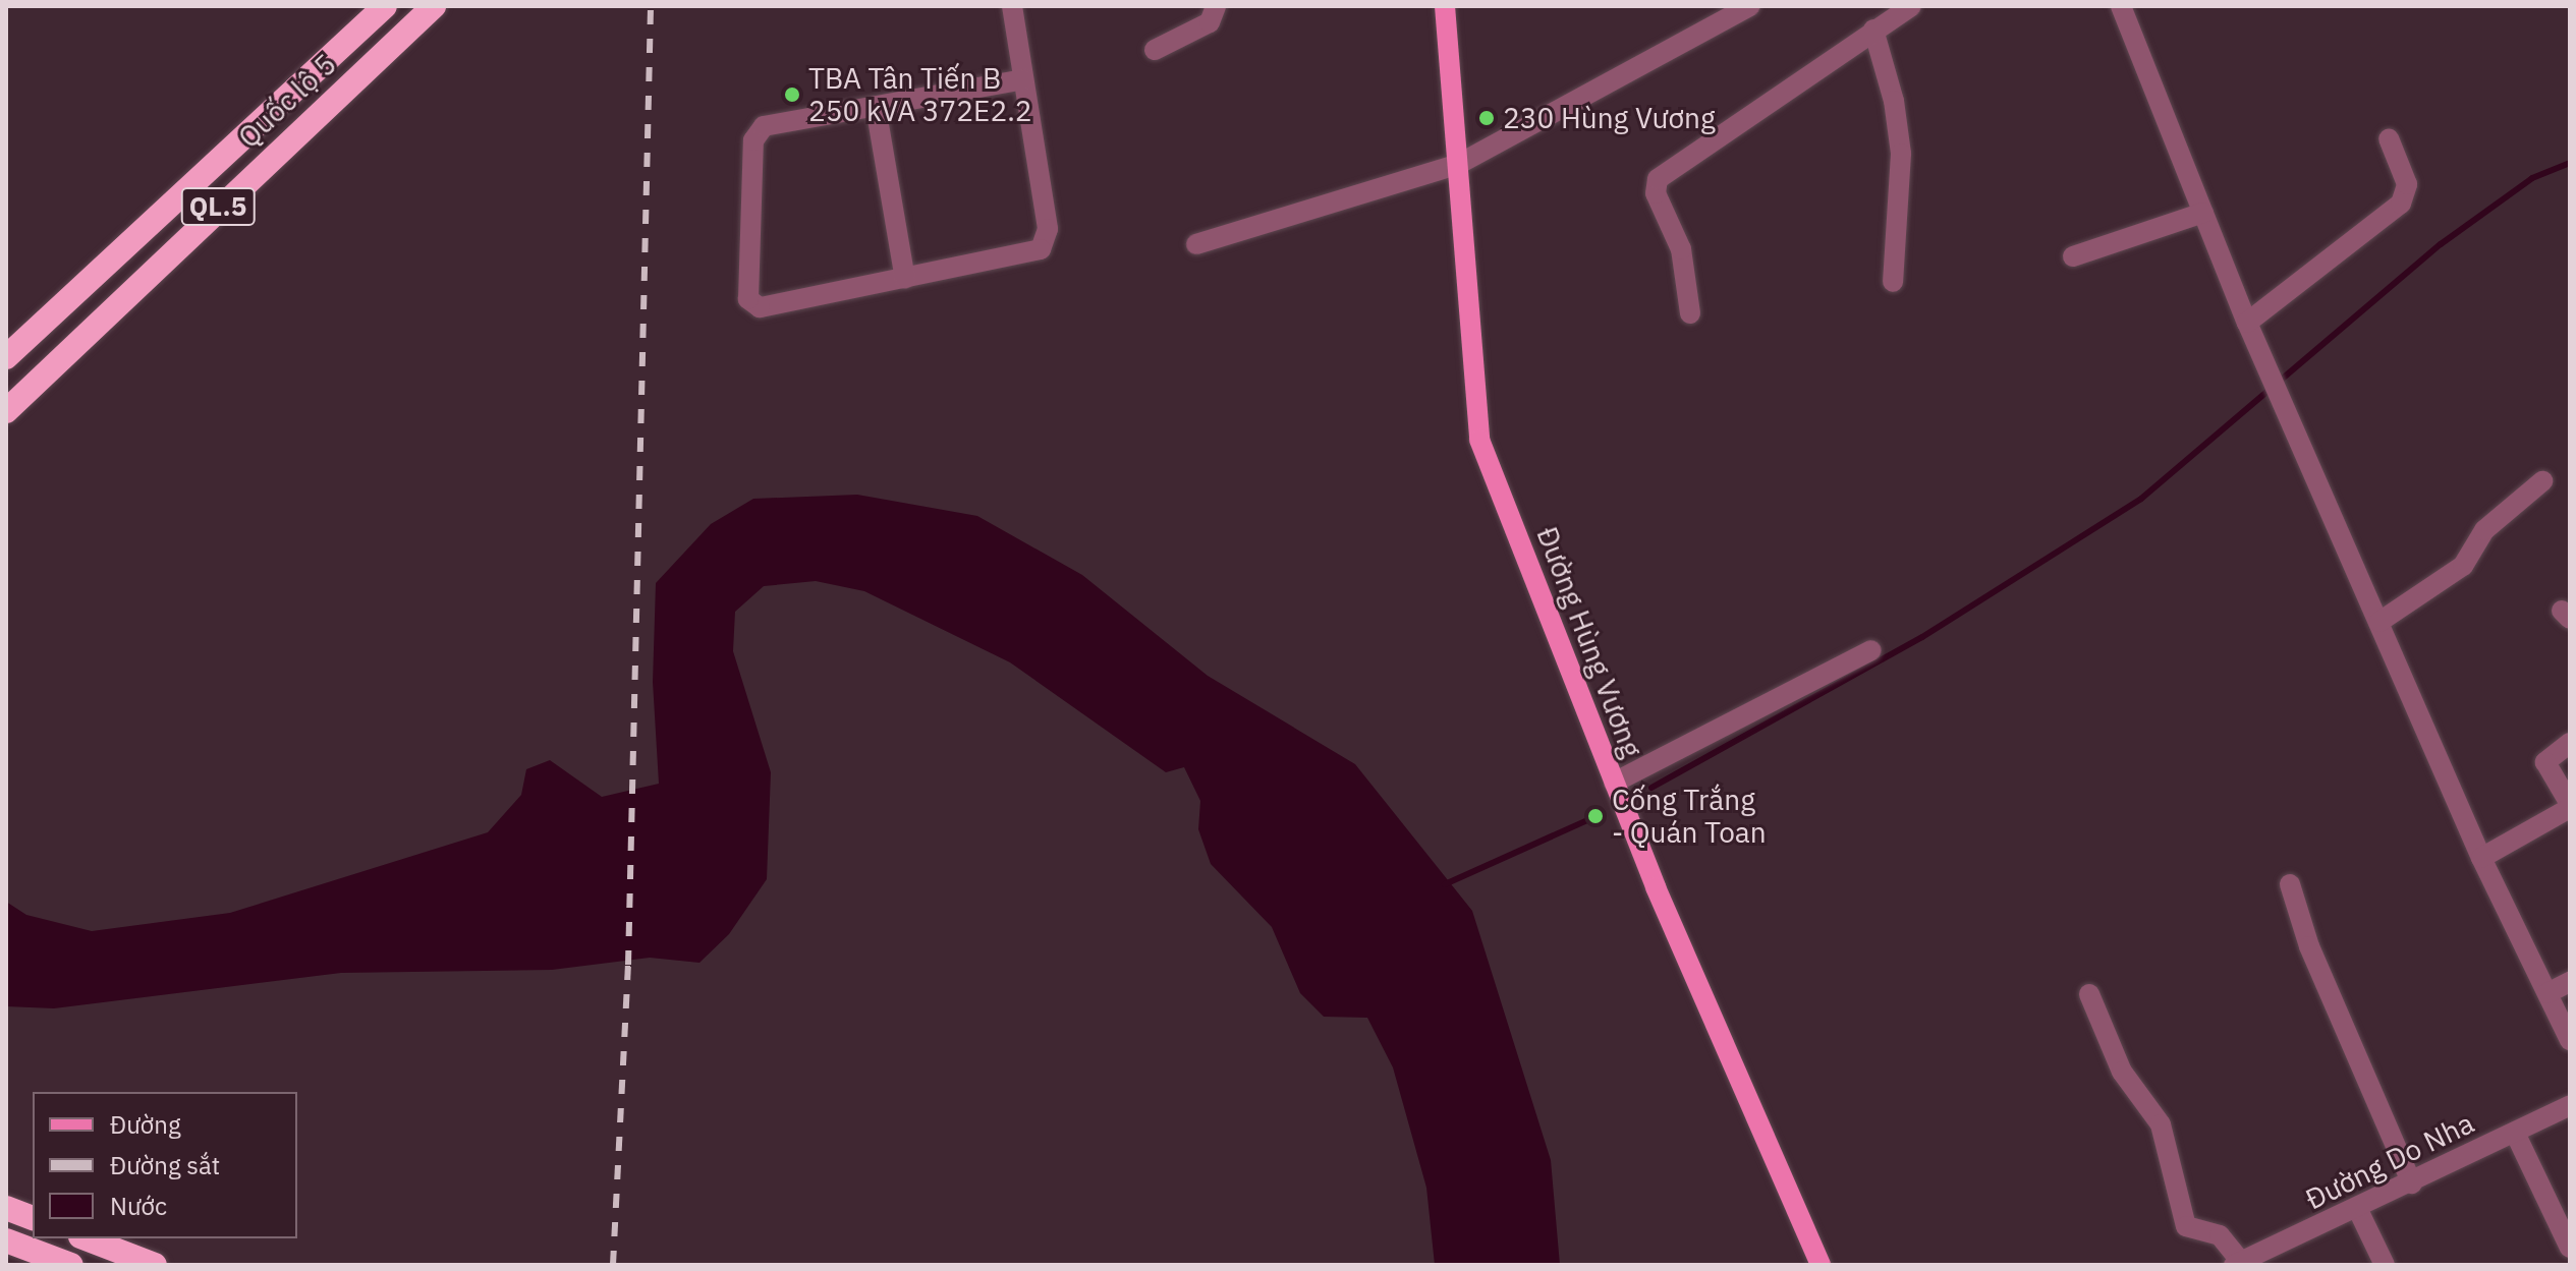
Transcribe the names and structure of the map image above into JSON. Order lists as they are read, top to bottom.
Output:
{
  "streets": {
    "highway": ["Quốc lộ 5", "QL.5"],
    "main road": ["Đường Hùng Vương"],
    "street": ["Đường Do Nha"]
  },
  "places": ["TBA Tân Tiến B 250 kVA 372E2.2", "230 Hùng Vương", "Cống Trắng - Quán Toan"],
  "legend": ["Đường", "Đường sắt", "Nước"]
}
